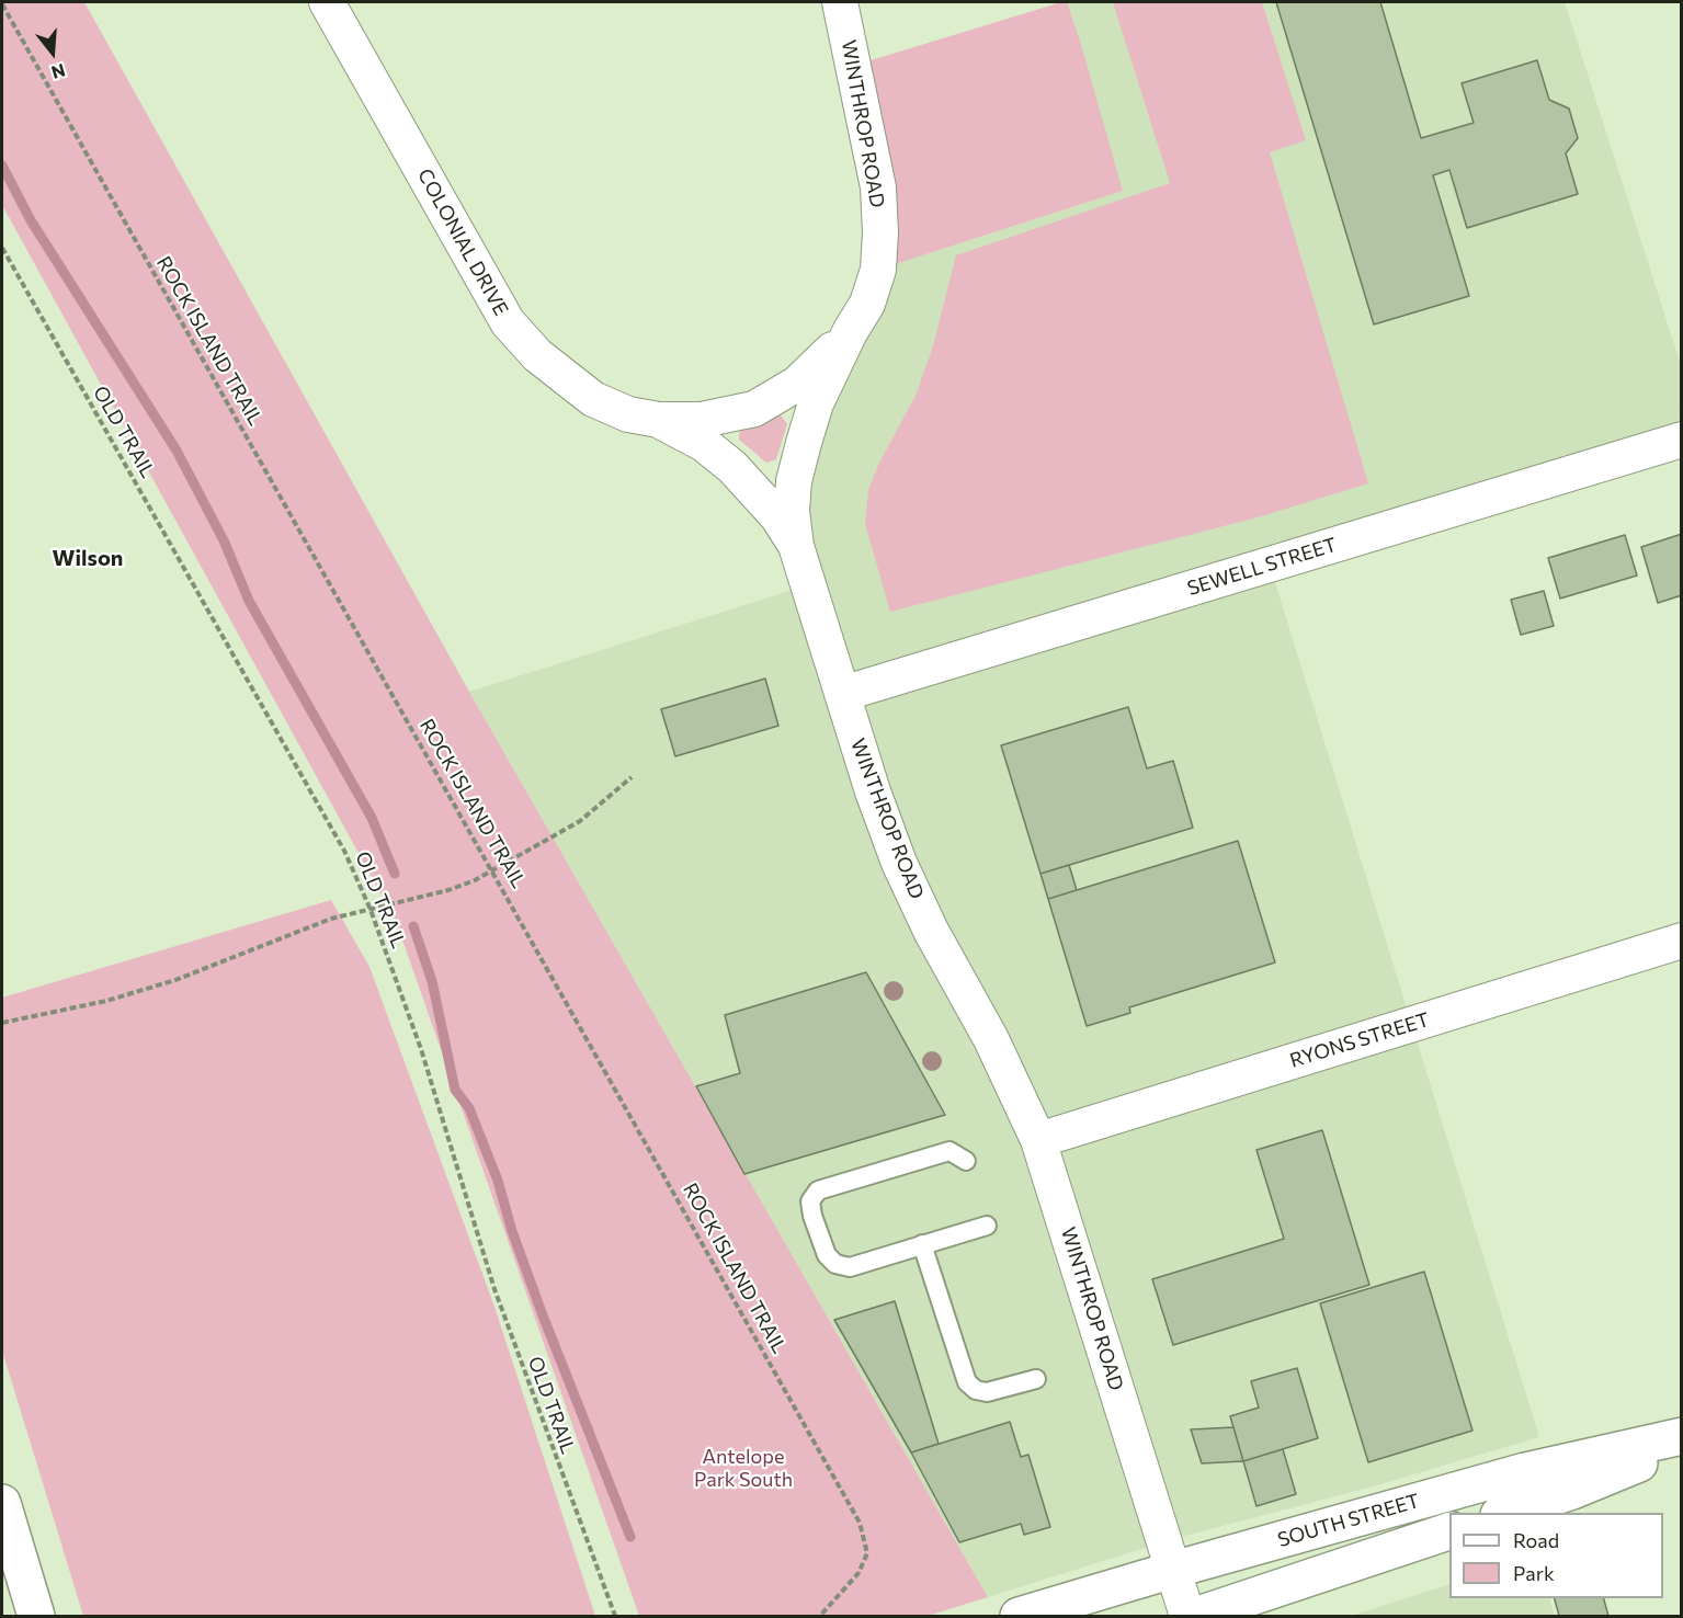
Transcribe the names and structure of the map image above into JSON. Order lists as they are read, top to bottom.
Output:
{
  "streets": {
    "main road": ["SOUTH STREET"],
    "street": [
      "WINTHROP ROAD",
      "COLONIAL DRIVE",
      "SEWELL STREET",
      "RYONS STREET"
    ],
    "path": ["ROCK ISLAND TRAIL", "OLD TRAIL"]
  },
  "crossings": [
    ["WINTHROP ROAD", "COLONIAL DRIVE"],
    ["WINTHROP ROAD", "SEWELL STREET"],
    ["WINTHROP ROAD", "RYONS STREET"],
    ["WINTHROP ROAD", "SOUTH STREET"]
  ],
  "districts": ["Wilson"],
  "parks": ["Antelope Park South"],
  "legend": ["Road", "Park"],
  "north": "bottom"
}
